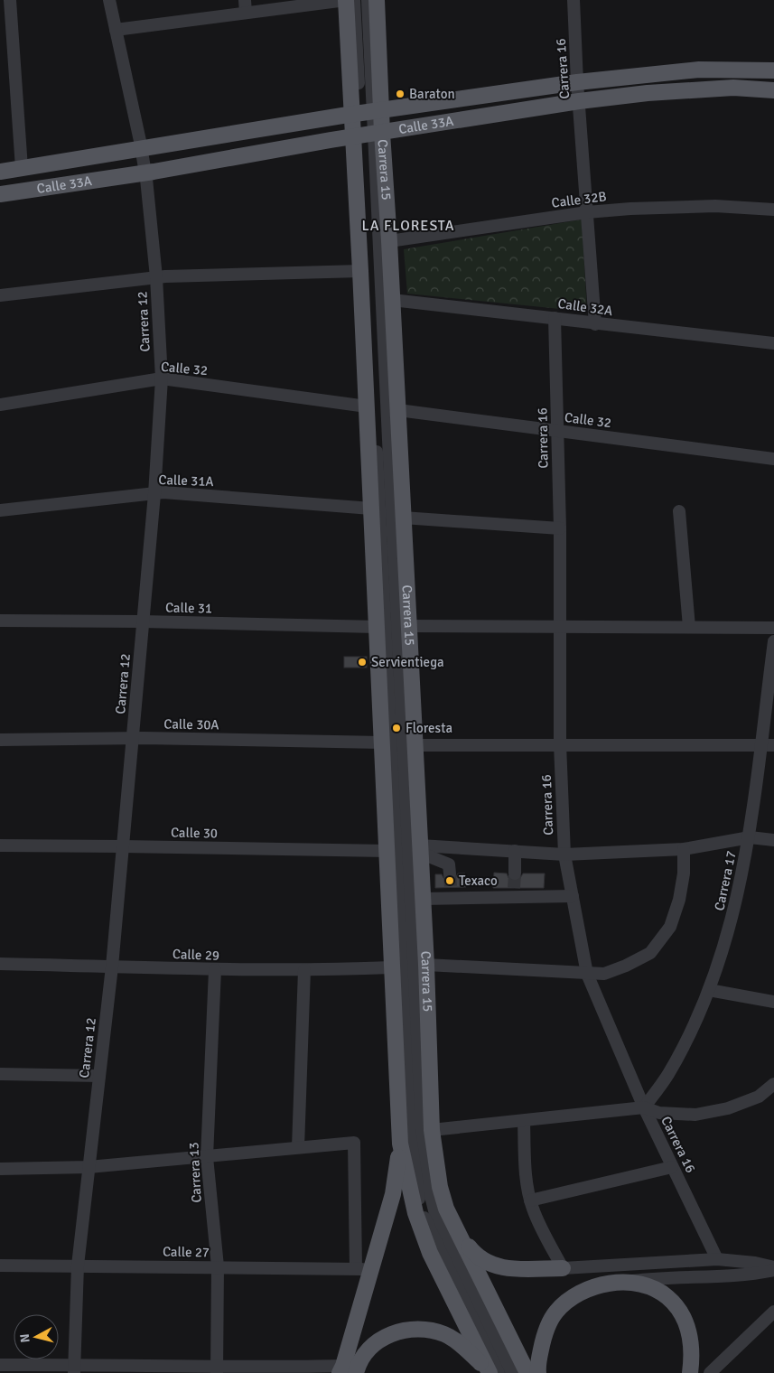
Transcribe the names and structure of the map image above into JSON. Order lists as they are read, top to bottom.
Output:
{
  "streets": {
    "main road": ["Calle 33A", "Carrera 15"],
    "street": [
      "Carrera 16",
      "Calle 32B",
      "Calle 32A",
      "Carrera 12",
      "Calle 32",
      "Calle 31A",
      "Calle 31",
      "Calle 30A",
      "Calle 30",
      "Carrera 17",
      "Calle 29",
      "Carrera 13",
      "Calle 27"
    ]
  },
  "crossings": [
    ["Carrera 16", "Calle 33A"],
    ["Carrera 16", "Calle 32B"],
    ["Carrera 16", "Calle 32A"],
    ["Carrera 16", "Calle 32"],
    ["Carrera 16", "Carrera 17"],
    ["Calle 33A", "Carrera 15"],
    ["Calle 33A", "Carrera 12"],
    ["Carrera 15", "Calle 32B"],
    ["Carrera 15", "Calle 32A"],
    ["Carrera 15", "Calle 32"],
    ["Carrera 15", "Calle 31A"],
    ["Carrera 15", "Calle 31"],
    ["Carrera 15", "Calle 30A"],
    ["Carrera 15", "Calle 30"],
    ["Carrera 15", "Calle 29"],
    ["Carrera 12", "Calle 32"],
    ["Carrera 12", "Calle 31A"],
    ["Carrera 12", "Calle 31"],
    ["Carrera 12", "Calle 30A"],
    ["Carrera 12", "Calle 30"],
    ["Carrera 12", "Calle 29"],
    ["Carrera 12", "Calle 27"],
    ["Calle 29", "Carrera 13"],
    ["Carrera 13", "Calle 27"]
  ],
  "districts": ["LA FLORESTA"],
  "places": [
    "Baraton",
    "Servientiega",
    "Floresta",
    "Texaco"
  ],
  "north": "left"
}
